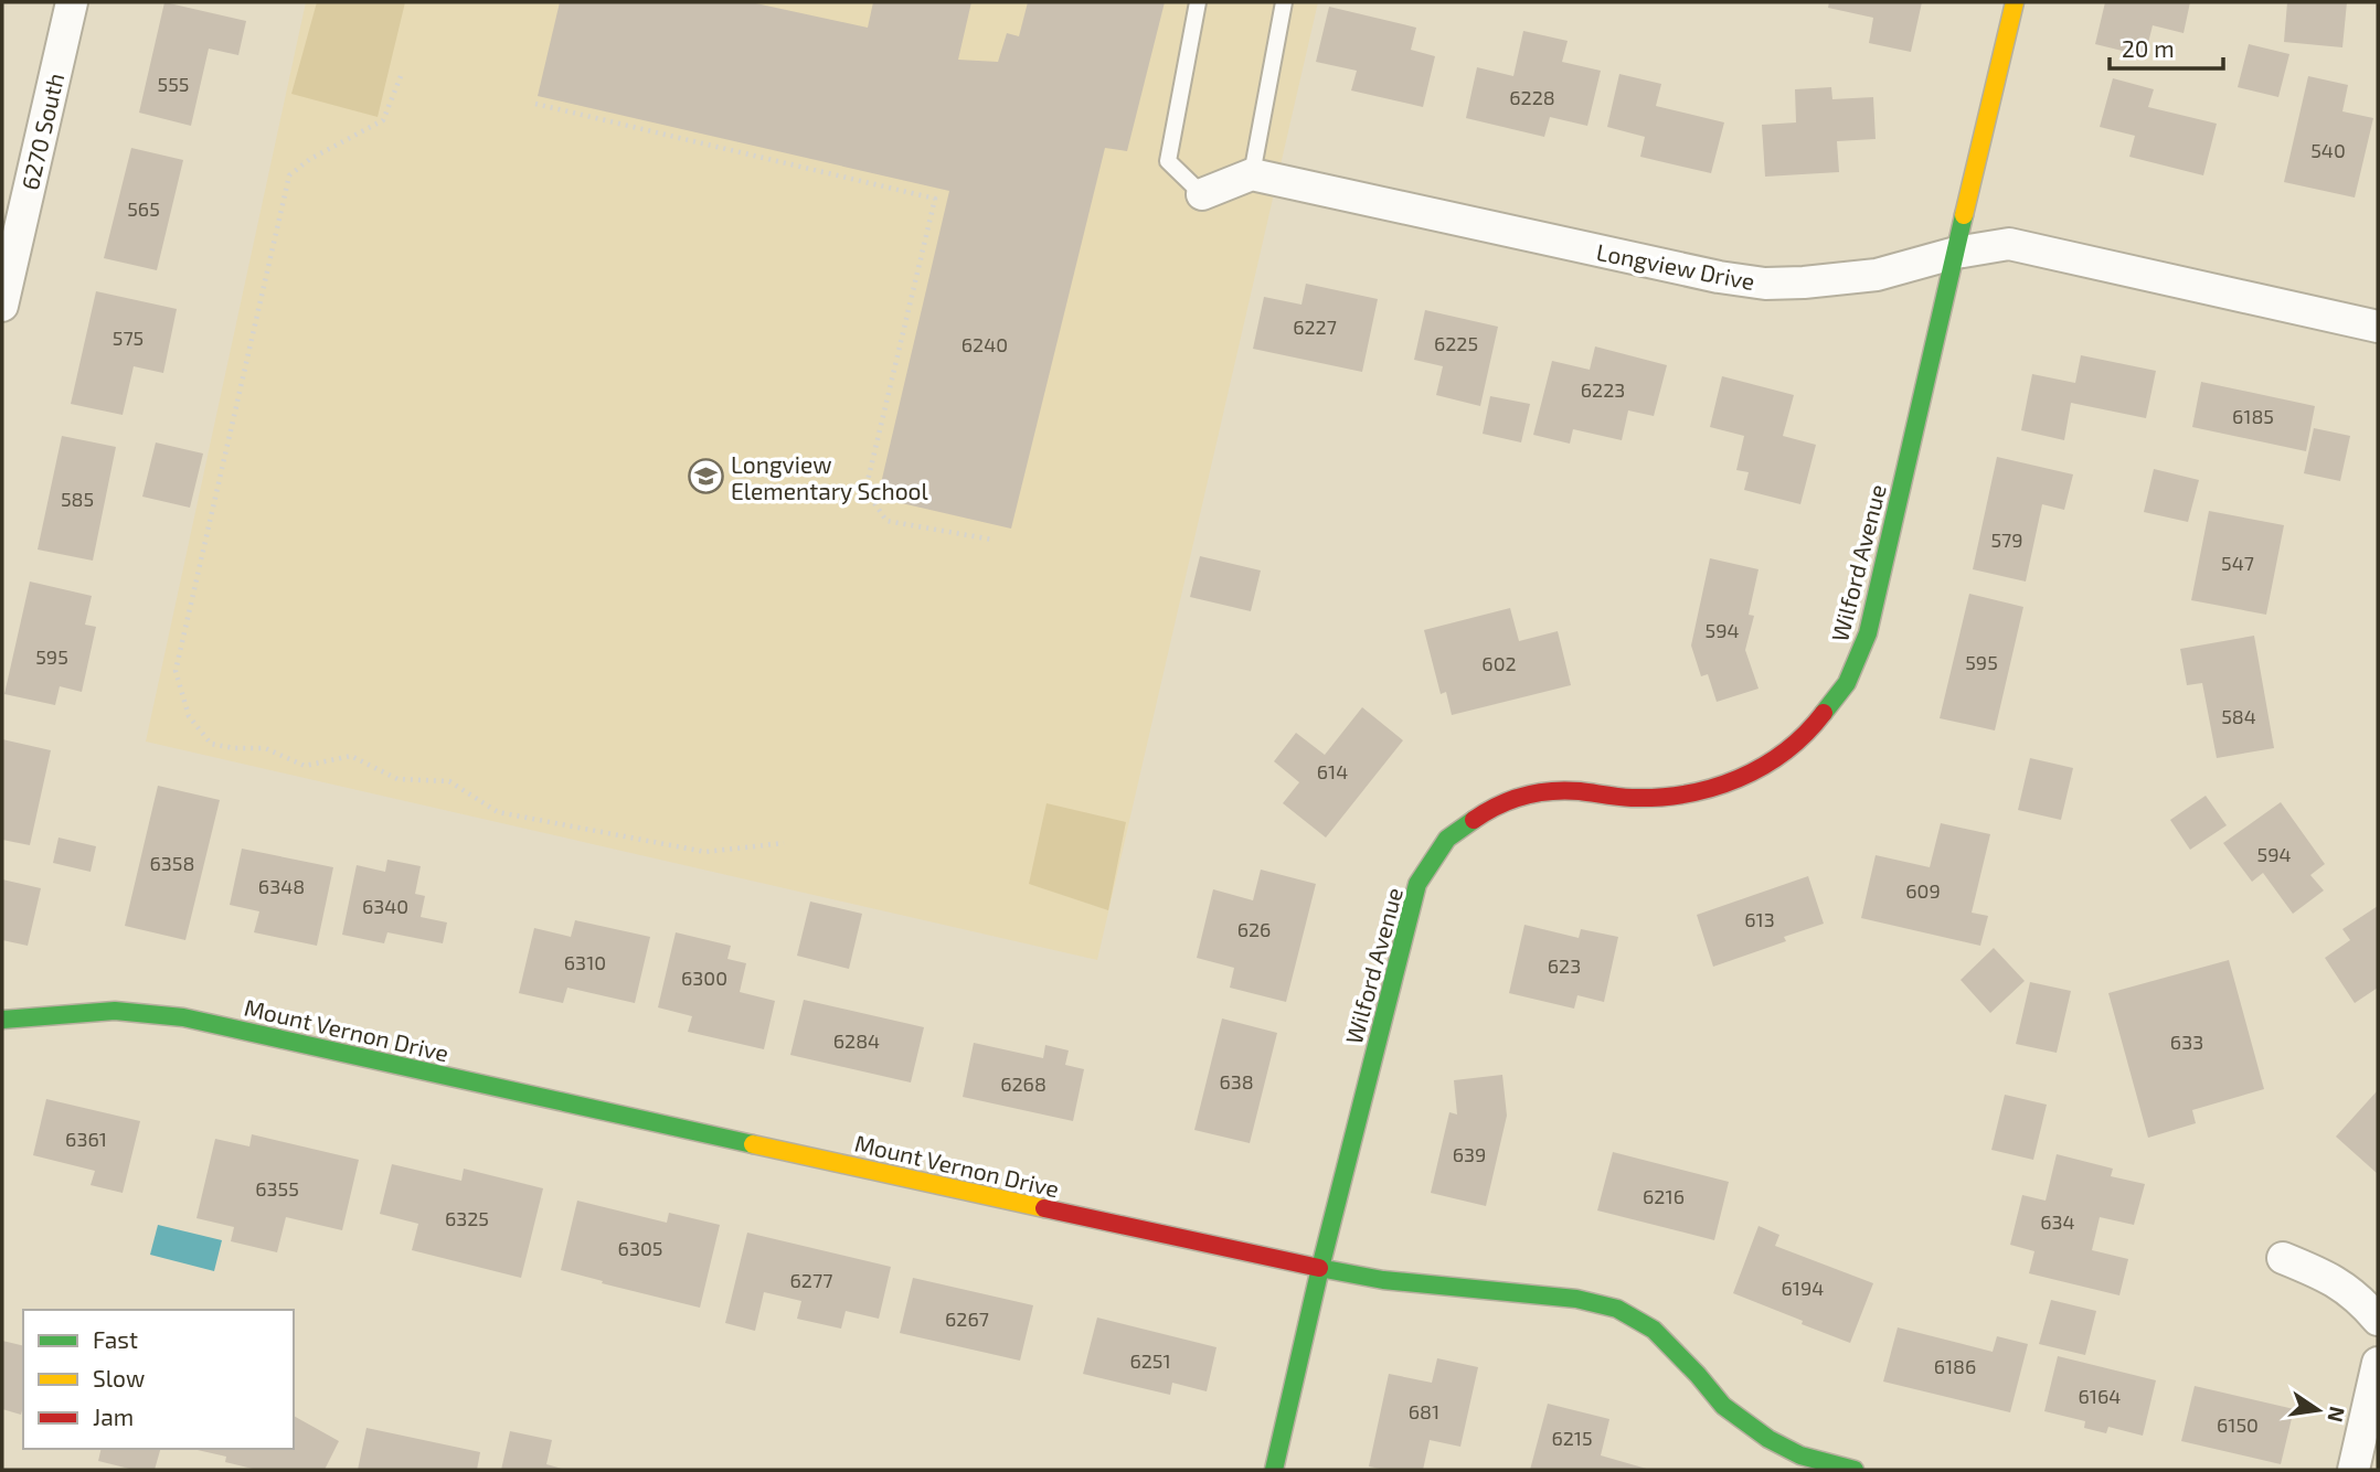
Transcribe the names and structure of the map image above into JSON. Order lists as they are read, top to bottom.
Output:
{
  "streets": {
    "street": [
      "6270 South",
      "Longview Drive",
      "Wilford Avenue",
      "Mount Vernon Drive"
    ]
  },
  "crossings": [
    ["Longview Drive", "Wilford Avenue"],
    ["Wilford Avenue", "Mount Vernon Drive"]
  ],
  "places": {
    "school or university": ["Longview Elementary School"]
  },
  "house_numbers": [
    "555",
    "6228",
    "540",
    "565",
    "6227",
    "575",
    "6225",
    "6240",
    "6223",
    "6185",
    "585",
    "579",
    "547",
    "594",
    "595",
    "595",
    "602",
    "584",
    "614",
    "594",
    "6358",
    "6348",
    "609",
    "6340",
    "613",
    "626",
    "6310",
    "623",
    "6300",
    "6284",
    "633",
    "638",
    "6268",
    "6361",
    "639",
    "6355",
    "6216",
    "6325",
    "634",
    "6305",
    "6277",
    "6194",
    "6267",
    "6251",
    "6186",
    "6164",
    "681",
    "6150",
    "6215"
  ],
  "legend": ["Fast", "Slow", "Jam"],
  "scale_bar": "20 m",
  "north": "right"
}
